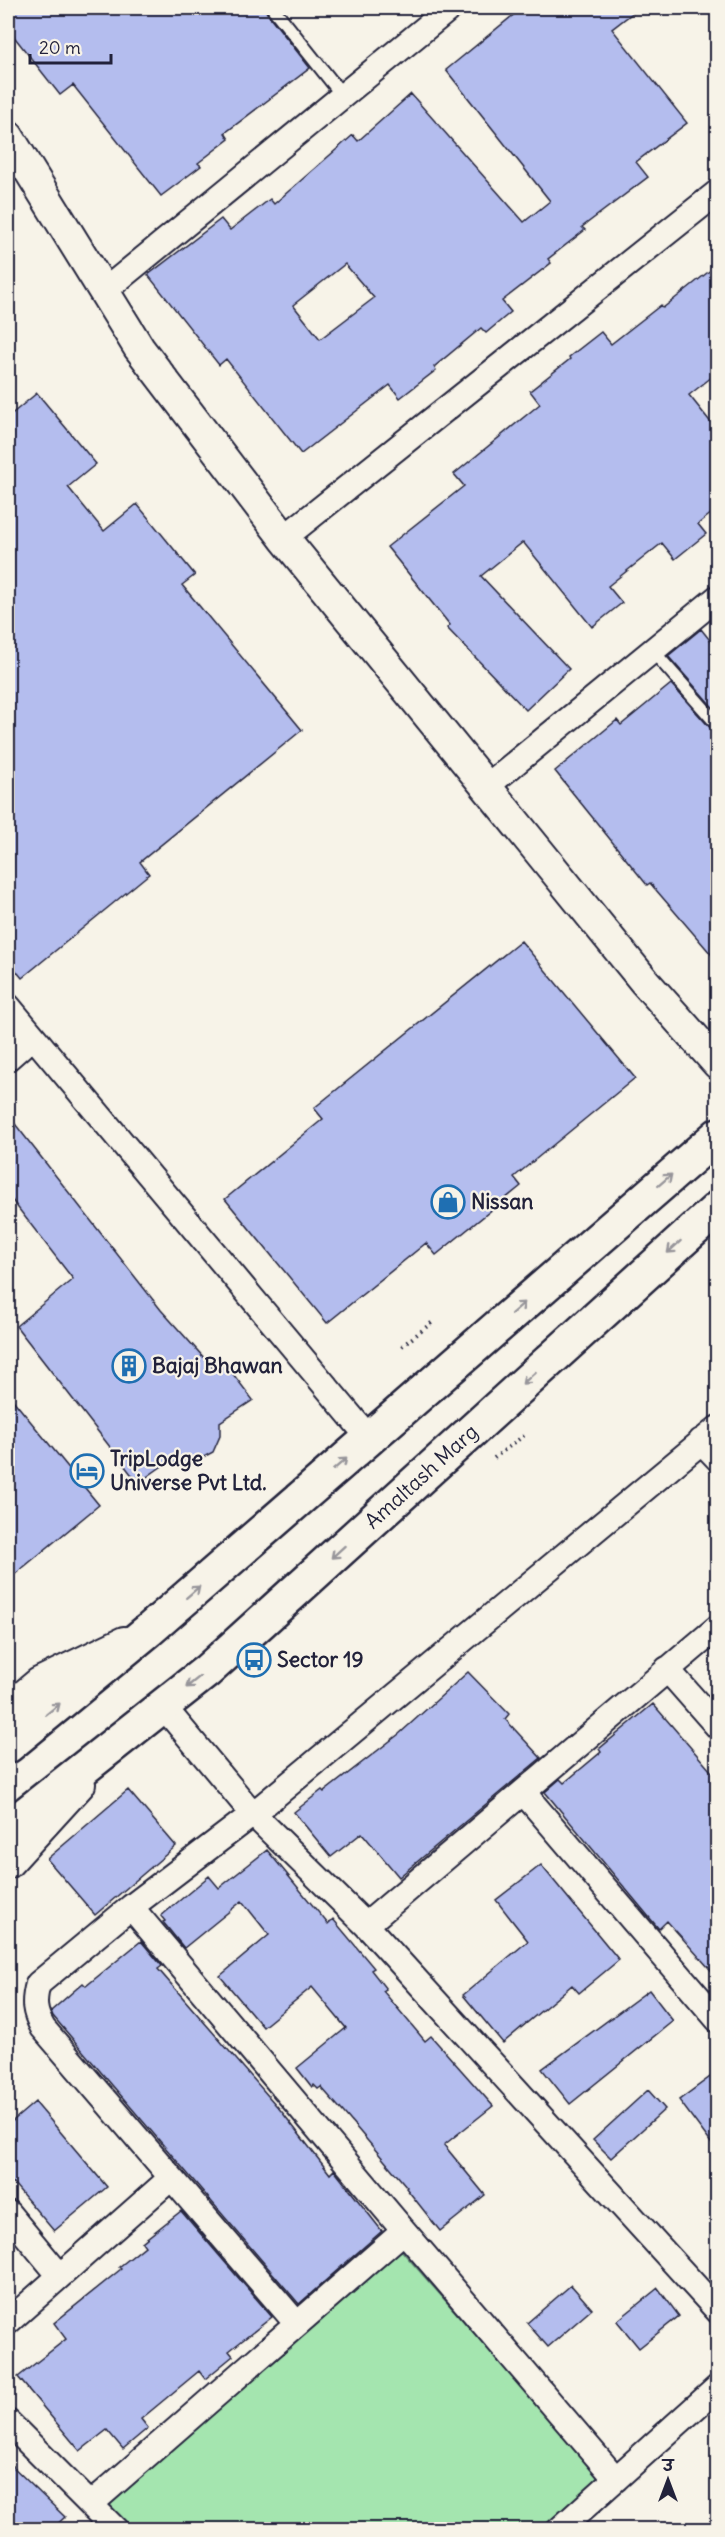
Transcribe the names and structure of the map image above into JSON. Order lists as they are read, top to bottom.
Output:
{
  "streets": {
    "main road": ["Amaltash Marg"]
  },
  "places": {
    "shop": ["Nissan"],
    "building": ["Bajaj Bhawan"],
    "hotel": ["TripLodge Universe Pvt Ltd."],
    "bus stop": ["Sector 19"]
  },
  "scale_bar": "20 m",
  "north": "top"
}
